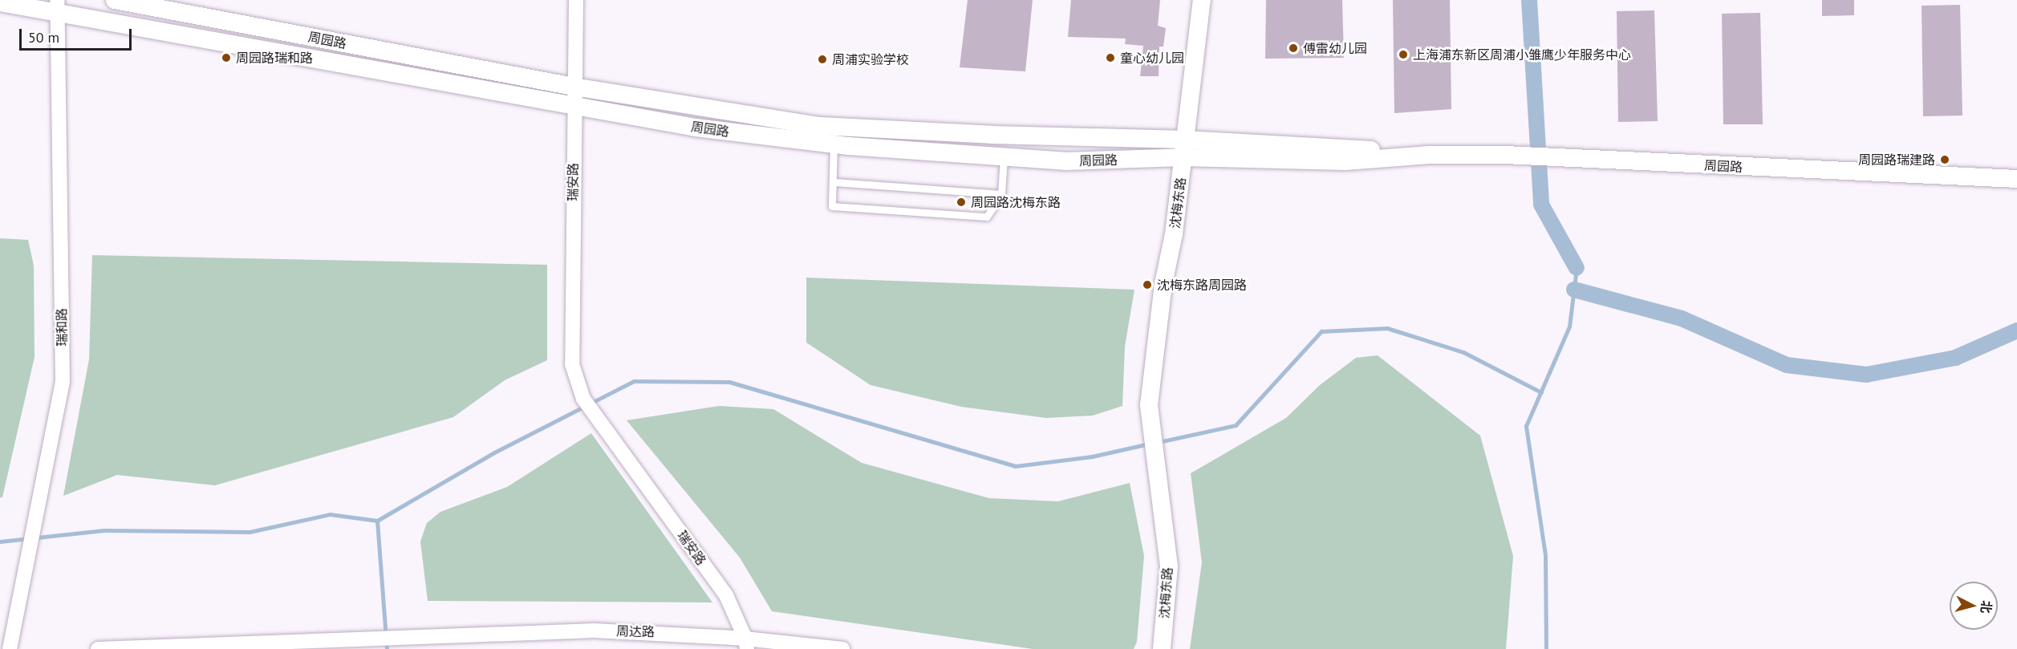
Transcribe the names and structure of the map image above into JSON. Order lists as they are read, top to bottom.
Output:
{
  "streets": {
    "street": [
      "周园路",
      "瑞安路",
      "沈梅东路",
      "瑞和路",
      "周达路"
    ]
  },
  "crossings": [
    ["周园路", "瑞安路"],
    ["周园路", "沈梅东路"],
    ["周园路", "瑞和路"],
    ["瑞安路", "周达路"]
  ],
  "places": [
    "傅雷幼儿园",
    "上海浦东新区周浦小雏鹰少年服务中心",
    "周园路瑞和路",
    "童心幼儿园",
    "周浦实验学校",
    "周园路瑞建路",
    "周园路沈梅东路",
    "沈梅东路周园路"
  ],
  "scale_bar": "50 m",
  "north": "right"
}
